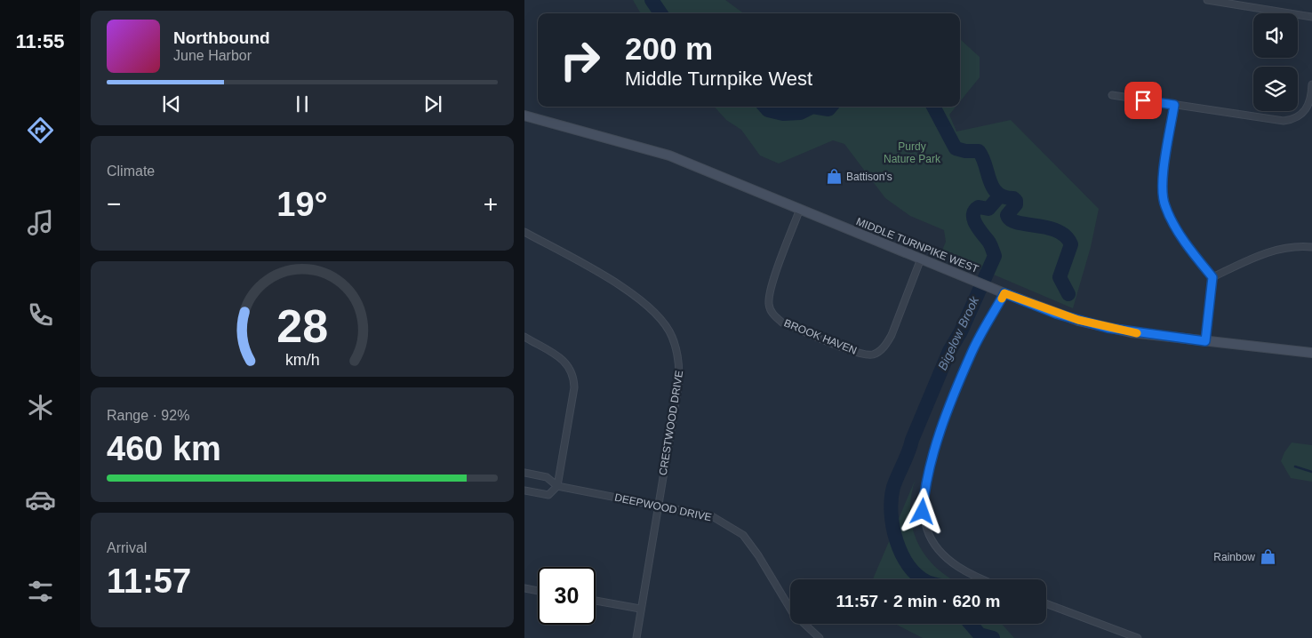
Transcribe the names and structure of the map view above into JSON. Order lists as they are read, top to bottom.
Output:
{
  "streets": {
    "main road": ["MIDDLE TURNPIKE WEST"],
    "street": ["BROOK HAVEN", "CRESTWOOD DRIVE", "DEEPWOOD DRIVE"]
  },
  "crossings": [
    ["MIDDLE TURNPIKE WEST", "BROOK HAVEN"],
    ["CRESTWOOD DRIVE", "DEEPWOOD DRIVE"]
  ],
  "water": ["Bigelow Brook"],
  "parks": ["Purdy Nature Park"],
  "places": {
    "shop": ["Battison's", "Rainbow"]
  },
  "page": {
    "tabs": "11:55",
    "turn": ["200 m", "Middle Turnpike West"],
    "song": ["Northbound", "June Harbor"],
    "tile": [
      "Climate",
      ["Range · 92%", "460 km"],
      ["Arrival", "11:57"]
    ],
    "heat": ["−", "19°", "+"],
    "limit": "30",
    "trip": "11:57 · 2 min · 620 m",
    "gauge": ["28", "km/h"]
  }
}
